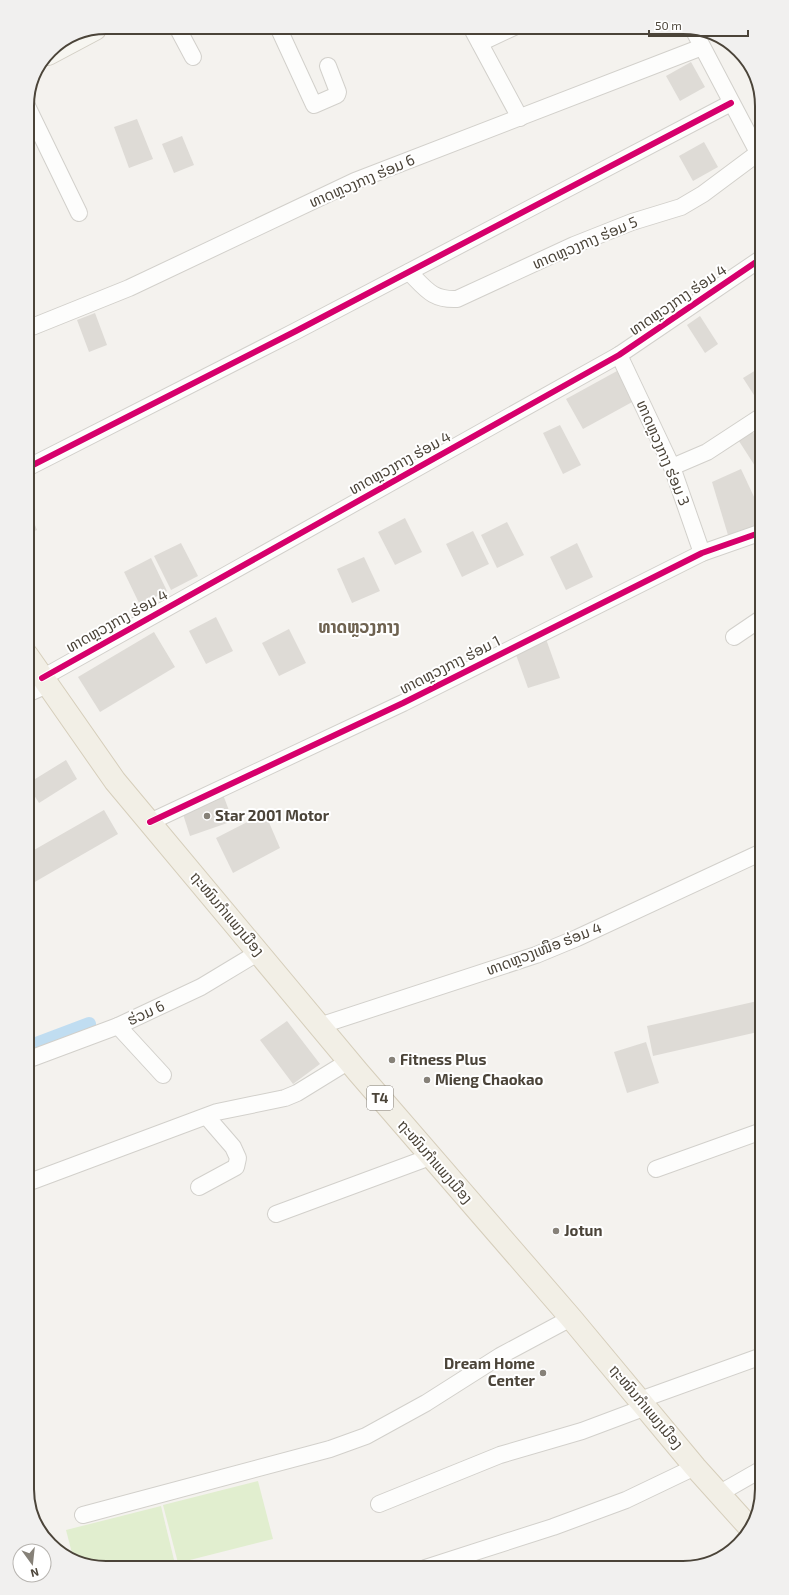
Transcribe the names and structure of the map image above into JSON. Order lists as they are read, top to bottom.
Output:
{
  "streets": {
    "main road": ["ຖະໜົນກຳແພງເມືອງ", "T4"],
    "street": [
      "ທາດຫຼວງກາງ ຮ່ອມ 6",
      "ທາດຫຼວງກາງ ຮ່ອມ 5",
      "ທາດຫຼວງກາງ ຮ່ອມ 4",
      "ທາດຫຼວງກາງ ຮ່ອມ 3",
      "ທາດຫຼວງກາງ ຮ່ອມ 1",
      "ທາດຫຼວງເໜືອ ຮ່ອມ 4",
      "ຮ່ວມ 6"
    ]
  },
  "crossings": [
    ["ທາດຫຼວງກາງ ຮ່ອມ 4", "ທາດຫຼວງກາງ ຮ່ອມ 3"],
    ["ທາດຫຼວງກາງ ຮ່ອມ 4", "ຖະໜົນກຳແພງເມືອງ"],
    ["ທາດຫຼວງກາງ ຮ່ອມ 3", "ທາດຫຼວງກາງ ຮ່ອມ 1"],
    ["ທາດຫຼວງກາງ ຮ່ອມ 1", "ຖະໜົນກຳແພງເມືອງ"],
    ["ຖະໜົນກຳແພງເມືອງ", "ທາດຫຼວງເໜືອ ຮ່ອມ 4"],
    ["ຖະໜົນກຳແພງເມືອງ", "ຮ່ວມ 6"]
  ],
  "districts": ["ທາດຫຼວງກາງ"],
  "places": [
    "Star 2001 Motor",
    "Fitness Plus",
    "Mieng Chaokao",
    "Jotun",
    "Dream Home Center"
  ],
  "scale_bar": "50 m",
  "north": "bottom"
}
